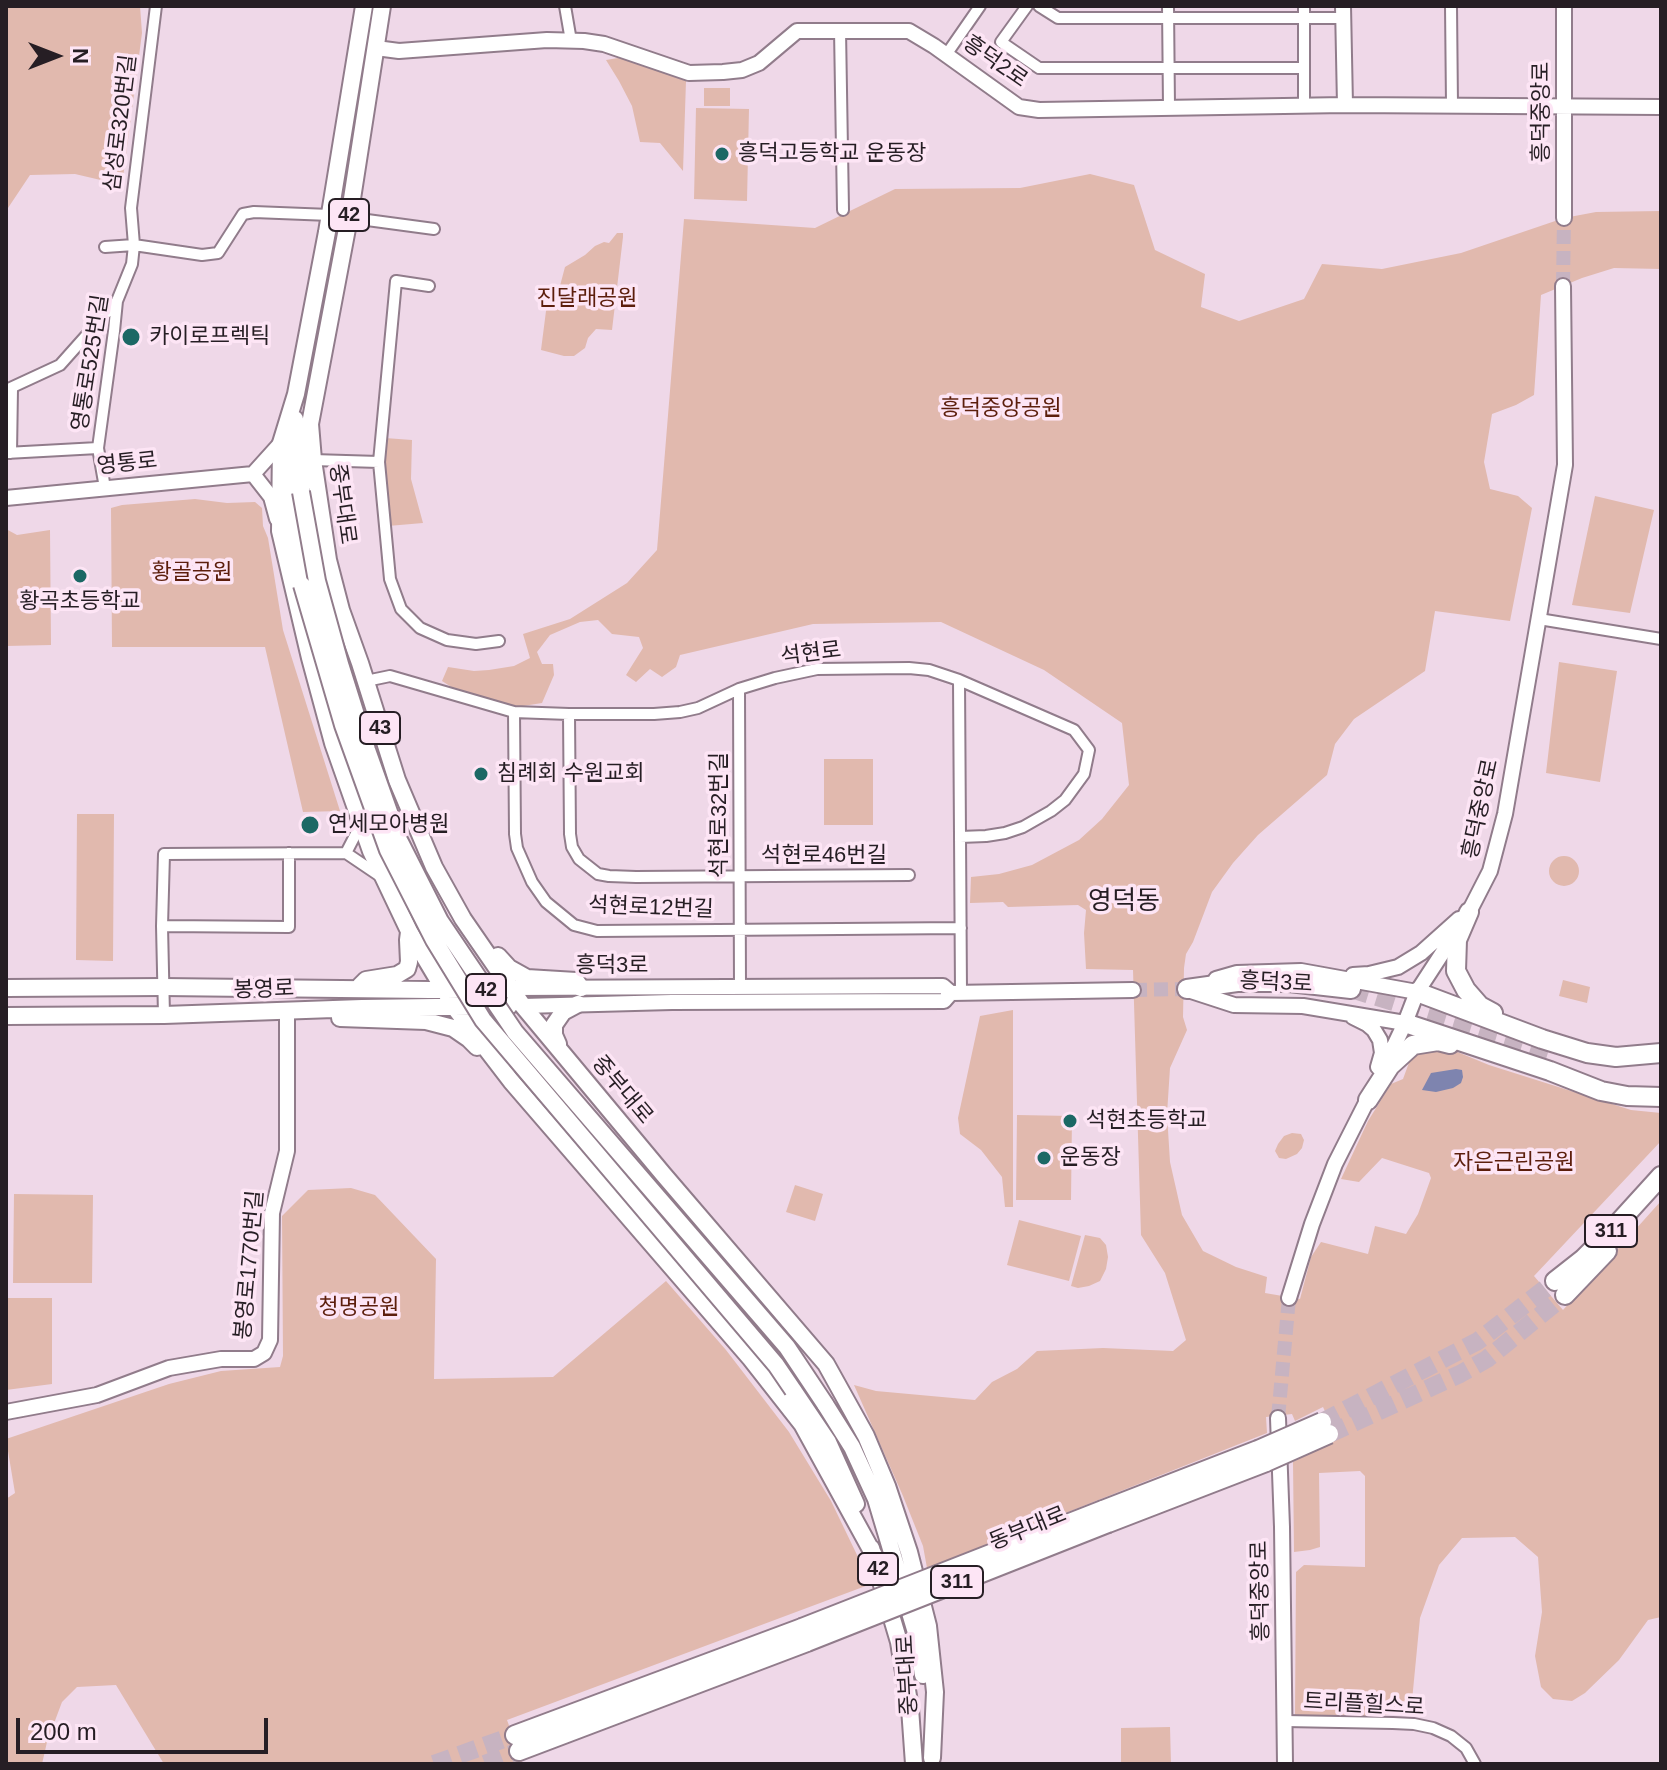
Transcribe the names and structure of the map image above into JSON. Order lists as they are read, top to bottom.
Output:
{
  "streets": {
    "highway": ["311", "동부대로"],
    "main road": [
      "42",
      "중부대로",
      "43",
      "봉영로"
    ],
    "street": [
      "흥덕2로",
      "흥덕중앙로",
      "삼성로320번길",
      "영통로525번길",
      "영통로",
      "석현로",
      "석현로32번길",
      "석현로46번길",
      "석현로12번길",
      "흥덕3로",
      "봉영로1770번길",
      "트리플힐스로"
    ]
  },
  "crossings": [
    ["흥덕2로", "흥덕중앙로"],
    ["흥덕2로", "중부대로"],
    ["흥덕중앙로", "흥덕3로"],
    ["흥덕중앙로", "트리플힐스로"],
    ["삼성로320번길", "영통로525번길"],
    ["영통로525번길", "영통로"],
    ["중부대로", "석현로"],
    ["중부대로", "흥덕3로"],
    ["중부대로", "봉영로"],
    ["석현로", "석현로32번길"],
    ["석현로", "석현로46번길"],
    ["석현로", "석현로12번길"],
    ["석현로32번길", "석현로46번길"],
    ["석현로32번길", "석현로12번길"],
    ["석현로32번길", "흥덕3로"],
    ["흥덕3로", "봉영로"],
    ["봉영로", "봉영로1770번길"]
  ],
  "districts": ["영덕동"],
  "parks": [
    "진달래공원",
    "흥덕중앙공원",
    "황골공원",
    "자은근린공원",
    "청명공원"
  ],
  "places": [
    "흥덕고등학교 운동장",
    "카이로프렉틱",
    "황곡초등학교",
    "침례회 수원교회",
    "연세모아병원",
    "석현초등학교",
    "운동장"
  ],
  "scale_bar": "200 m",
  "north": "right"
}
